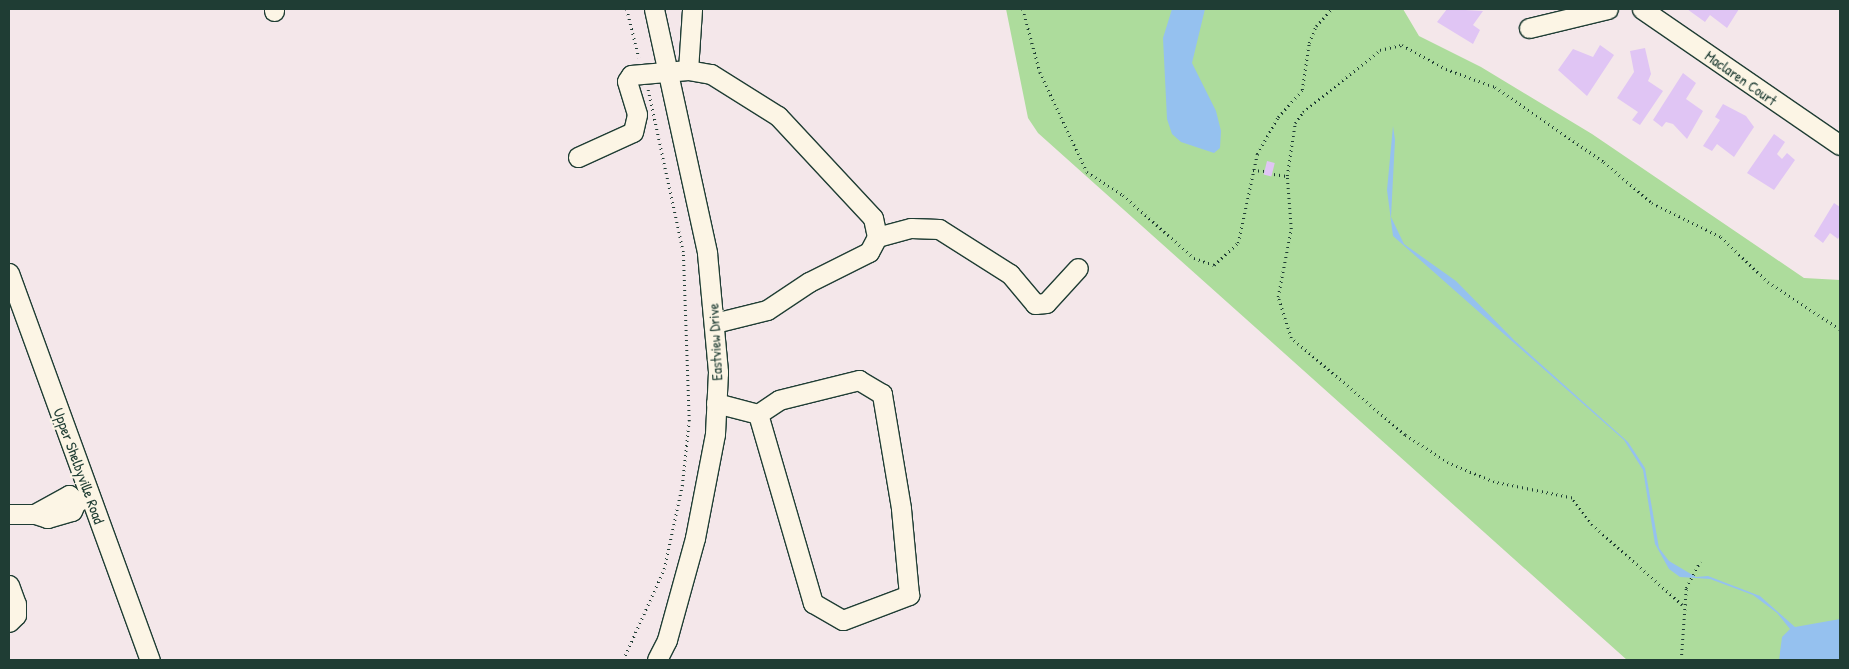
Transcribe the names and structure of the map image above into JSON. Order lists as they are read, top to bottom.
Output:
{
  "streets": {
    "street": ["Maclaren Court", "Eastview Drive", "Upper Shelbyville Road"]
  }
}
